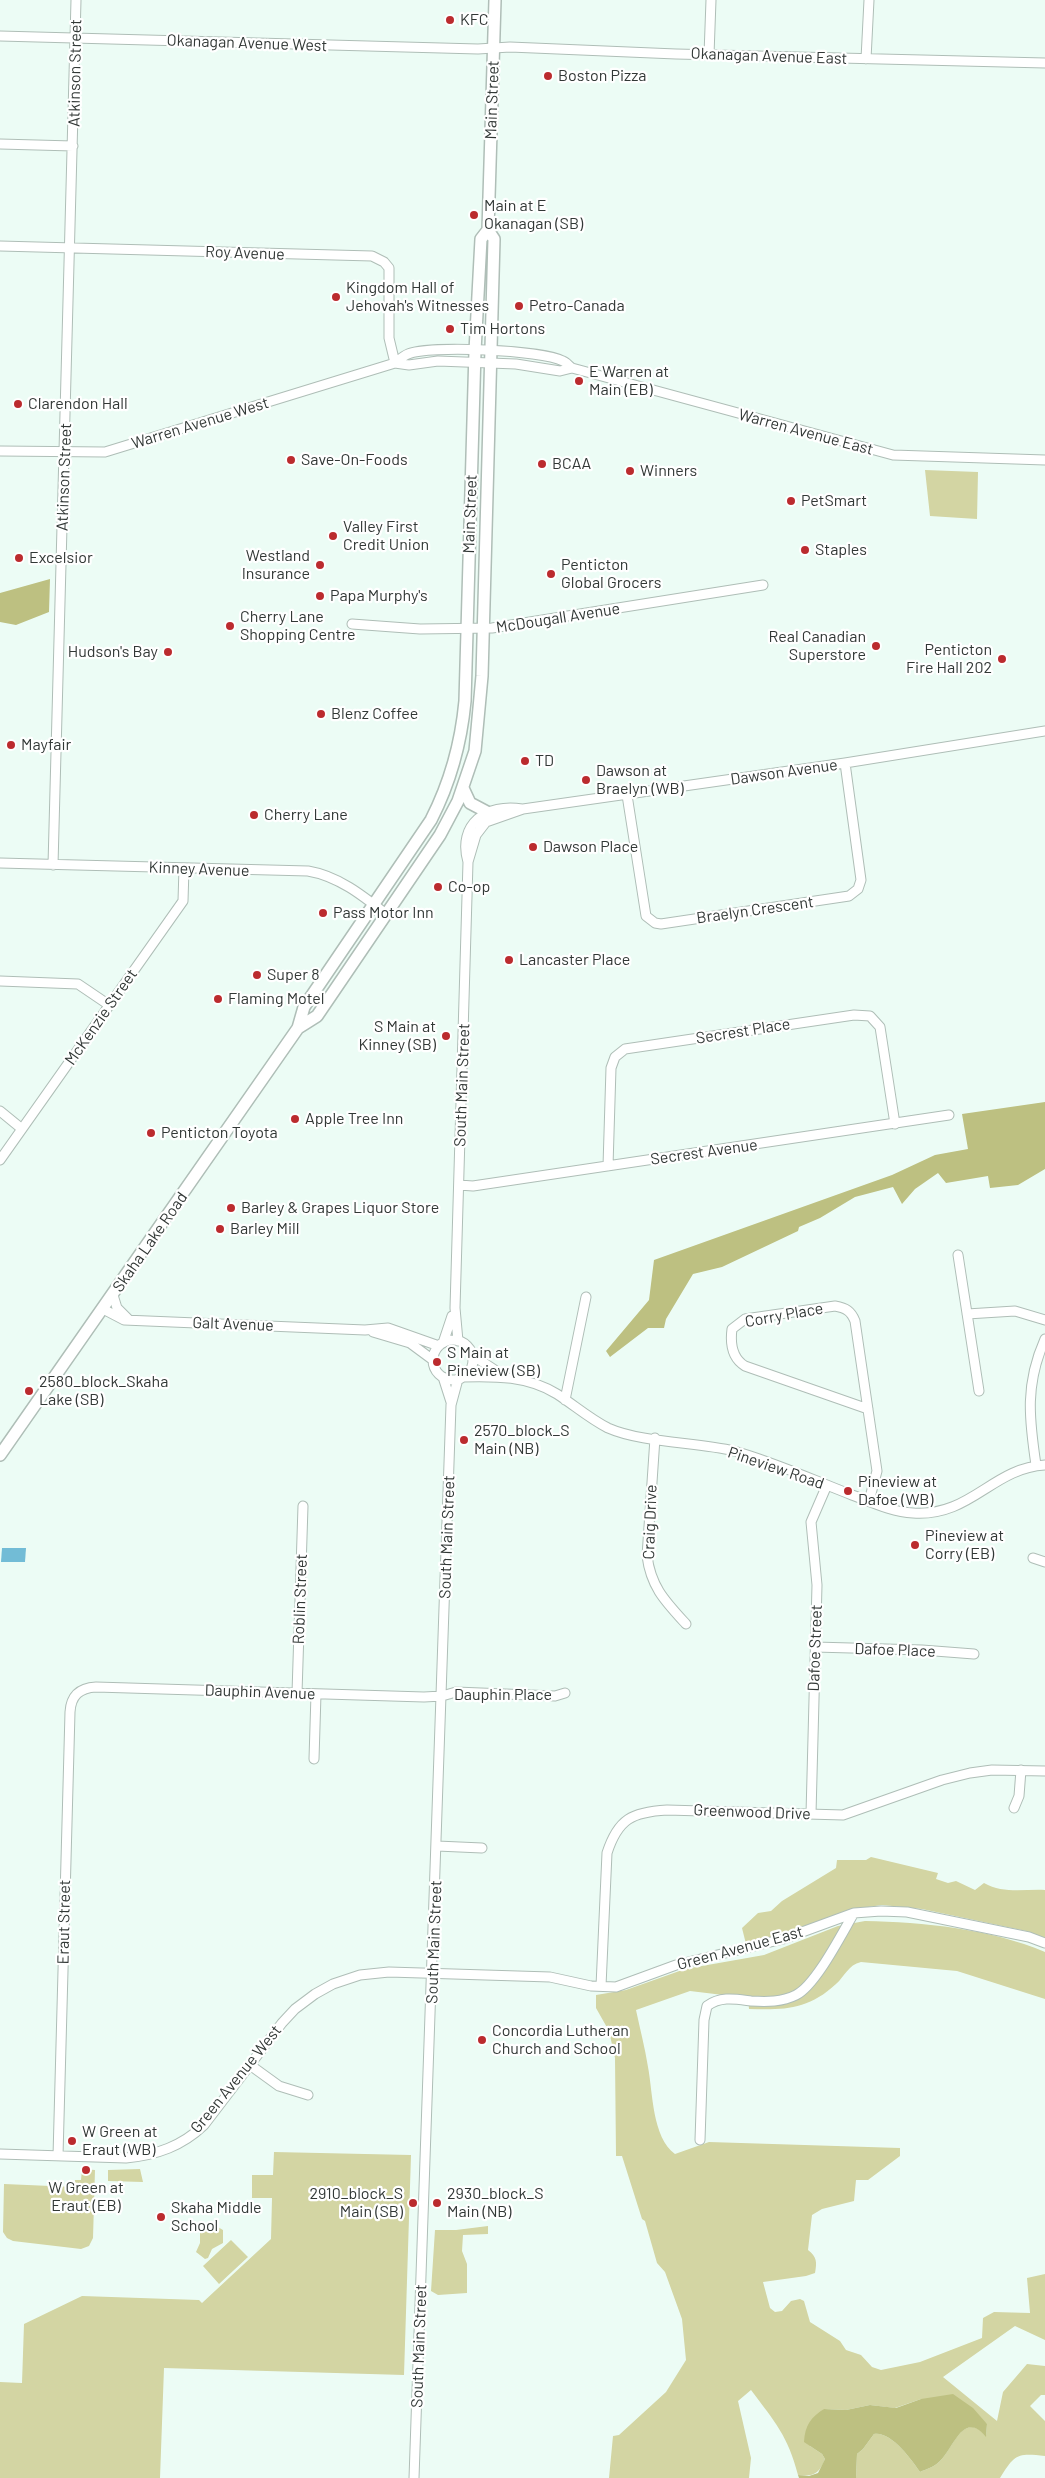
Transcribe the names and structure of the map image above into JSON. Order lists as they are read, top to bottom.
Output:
{
  "streets": {
    "main road": ["Main Street", "Skaha Lake Road"],
    "street": [
      "Okanagan Avenue West",
      "Okanagan Avenue East",
      "Atkinson Street",
      "Roy Avenue",
      "Warren Avenue West",
      "Warren Avenue East",
      "McDougall Avenue",
      "Dawson Avenue",
      "Kinney Avenue",
      "Braelyn Crescent",
      "McKenzie Street",
      "Secrest Place",
      "South Main Street",
      "Secrest Avenue",
      "Corry Place",
      "Galt Avenue",
      "Pineview Road",
      "Craig Drive",
      "Roblin Street",
      "Dafoe Street",
      "Dafoe Place",
      "Dauphin Avenue",
      "Dauphin Place",
      "Greenwood Drive",
      "Eraut Street",
      "Green Avenue East",
      "Green Avenue West"
    ]
  },
  "crossings": [
    ["Okanagan Avenue West", "Okanagan Avenue East"],
    ["Okanagan Avenue West", "Atkinson Street"],
    ["Okanagan Avenue West", "Main Street"],
    ["Okanagan Avenue East", "Main Street"],
    ["Atkinson Street", "Roy Avenue"],
    ["Atkinson Street", "Warren Avenue West"],
    ["Atkinson Street", "Kinney Avenue"],
    ["Main Street", "Warren Avenue West"],
    ["Main Street", "Warren Avenue East"],
    ["Main Street", "McDougall Avenue"],
    ["Main Street", "Skaha Lake Road"],
    ["Roy Avenue", "Warren Avenue West"],
    ["Warren Avenue West", "Warren Avenue East"],
    ["Dawson Avenue", "Braelyn Crescent"],
    ["Dawson Avenue", "South Main Street"],
    ["Kinney Avenue", "McKenzie Street"],
    ["Kinney Avenue", "Skaha Lake Road"],
    ["Secrest Place", "Secrest Avenue"],
    ["South Main Street", "Secrest Avenue"],
    ["South Main Street", "Galt Avenue"],
    ["South Main Street", "Pineview Road"],
    ["South Main Street", "Dauphin Avenue"],
    ["South Main Street", "Dauphin Place"],
    ["South Main Street", "Green Avenue East"],
    ["South Main Street", "Green Avenue West"],
    ["Skaha Lake Road", "Galt Avenue"],
    ["Corry Place", "Pineview Road"],
    ["Galt Avenue", "Pineview Road"],
    ["Pineview Road", "Craig Drive"],
    ["Pineview Road", "Dafoe Street"],
    ["Roblin Street", "Dauphin Avenue"],
    ["Dafoe Street", "Dafoe Place"],
    ["Dafoe Street", "Greenwood Drive"],
    ["Dauphin Avenue", "Dauphin Place"],
    ["Dauphin Avenue", "Eraut Street"],
    ["Greenwood Drive", "Green Avenue East"],
    ["Eraut Street", "Green Avenue West"],
    ["Green Avenue East", "Green Avenue West"]
  ],
  "places": [
    "KFC",
    "Boston Pizza",
    "Main at E Okanagan (SB)",
    "Kingdom Hall of Jehovah's Witnesses",
    "Petro-Canada",
    "Tim Hortons",
    "E Warren at Main (EB)",
    "Clarendon Hall",
    "Save-On-Foods",
    "BCAA",
    "Winners",
    "PetSmart",
    "Valley First Credit Union",
    "Staples",
    "Excelsior",
    "Westland Insurance",
    "Penticton Global Grocers",
    "Papa Murphy's",
    "Cherry Lane Shopping Centre",
    "Real Canadian Superstore",
    "Hudson's Bay",
    "Penticton Fire Hall 202",
    "Blenz Coffee",
    "Mayfair",
    "TD",
    "Dawson at Braelyn (WB)",
    "Cherry Lane",
    "Dawson Place",
    "Co-op",
    "Pass Motor Inn",
    "Lancaster Place",
    "Super 8",
    "Flaming Motel",
    "S Main at Kinney (SB)",
    "Apple Tree Inn",
    "Penticton Toyota",
    "Barley & Grapes Liquor Store",
    "Barley Mill",
    "S Main at Pineview (SB)",
    "2580_block_Skaha Lake (SB)",
    "2570_block_S Main (NB)",
    "Pineview at Dafoe (WB)",
    "Pineview at Corry (EB)",
    "Concordia Lutheran Church and School",
    "W Green at Eraut (WB)",
    "W Green at Eraut (EB)",
    "2910_block_S Main (SB)",
    "2930_block_S Main (NB)",
    "Skaha Middle School"
  ]
}
